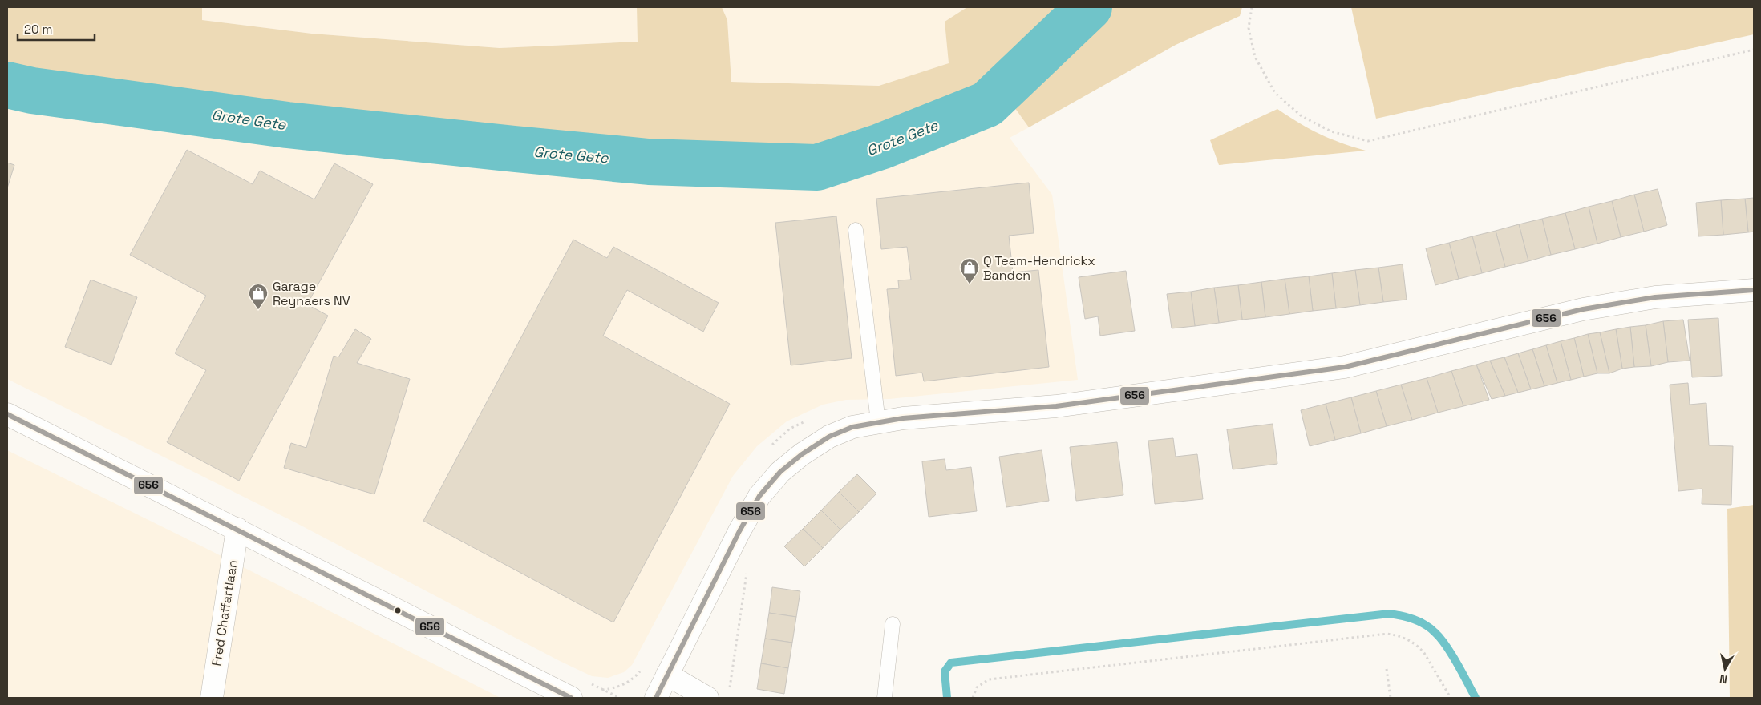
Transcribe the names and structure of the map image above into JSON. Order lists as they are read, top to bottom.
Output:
{
  "streets": {
    "street": ["Fred Chaffartlaan"]
  },
  "water": ["Grote Gete"],
  "places": {
    "shop": ["Q Team-Hendrickx Banden", "Garage Reynaers NV"]
  },
  "lines": ["transit line 656"],
  "scale_bar": "20 m",
  "north": "bottom"
}
